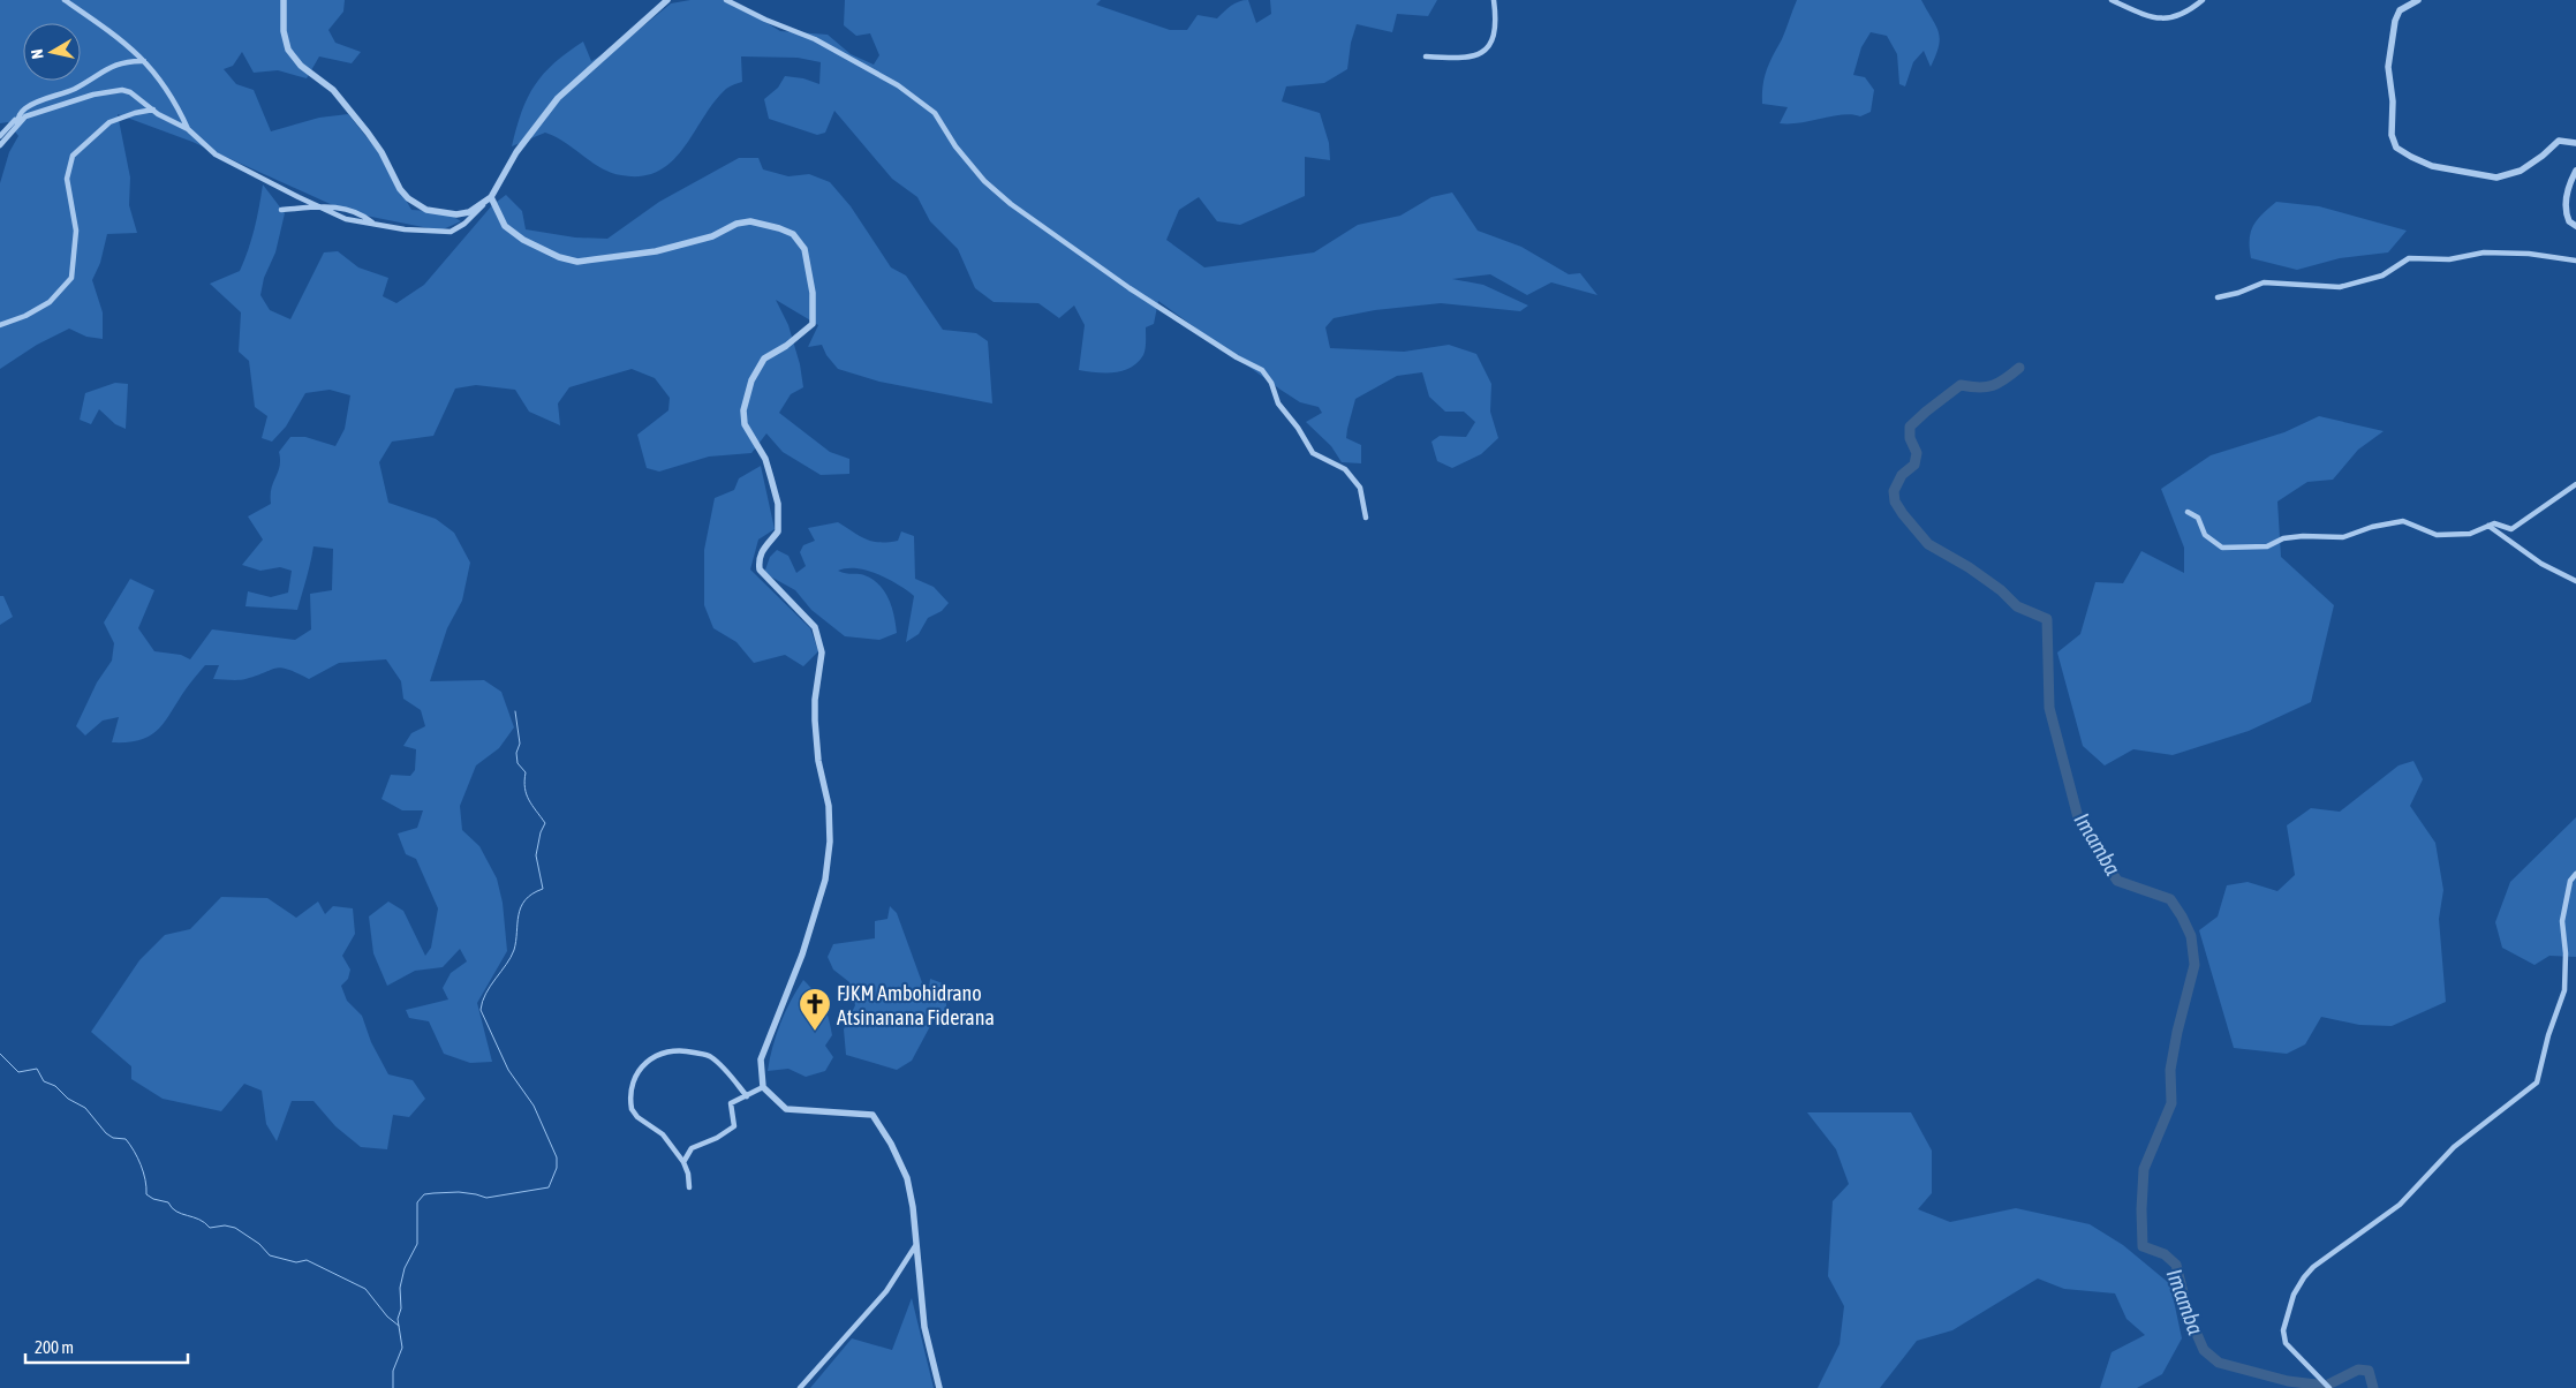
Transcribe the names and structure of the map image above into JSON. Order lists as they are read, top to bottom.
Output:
{
  "water": ["Imamba"],
  "places": {
    "church": ["FJKM Ambohidrano Atsinanana Fiderana"]
  },
  "scale_bar": "200 m",
  "north": "left"
}
